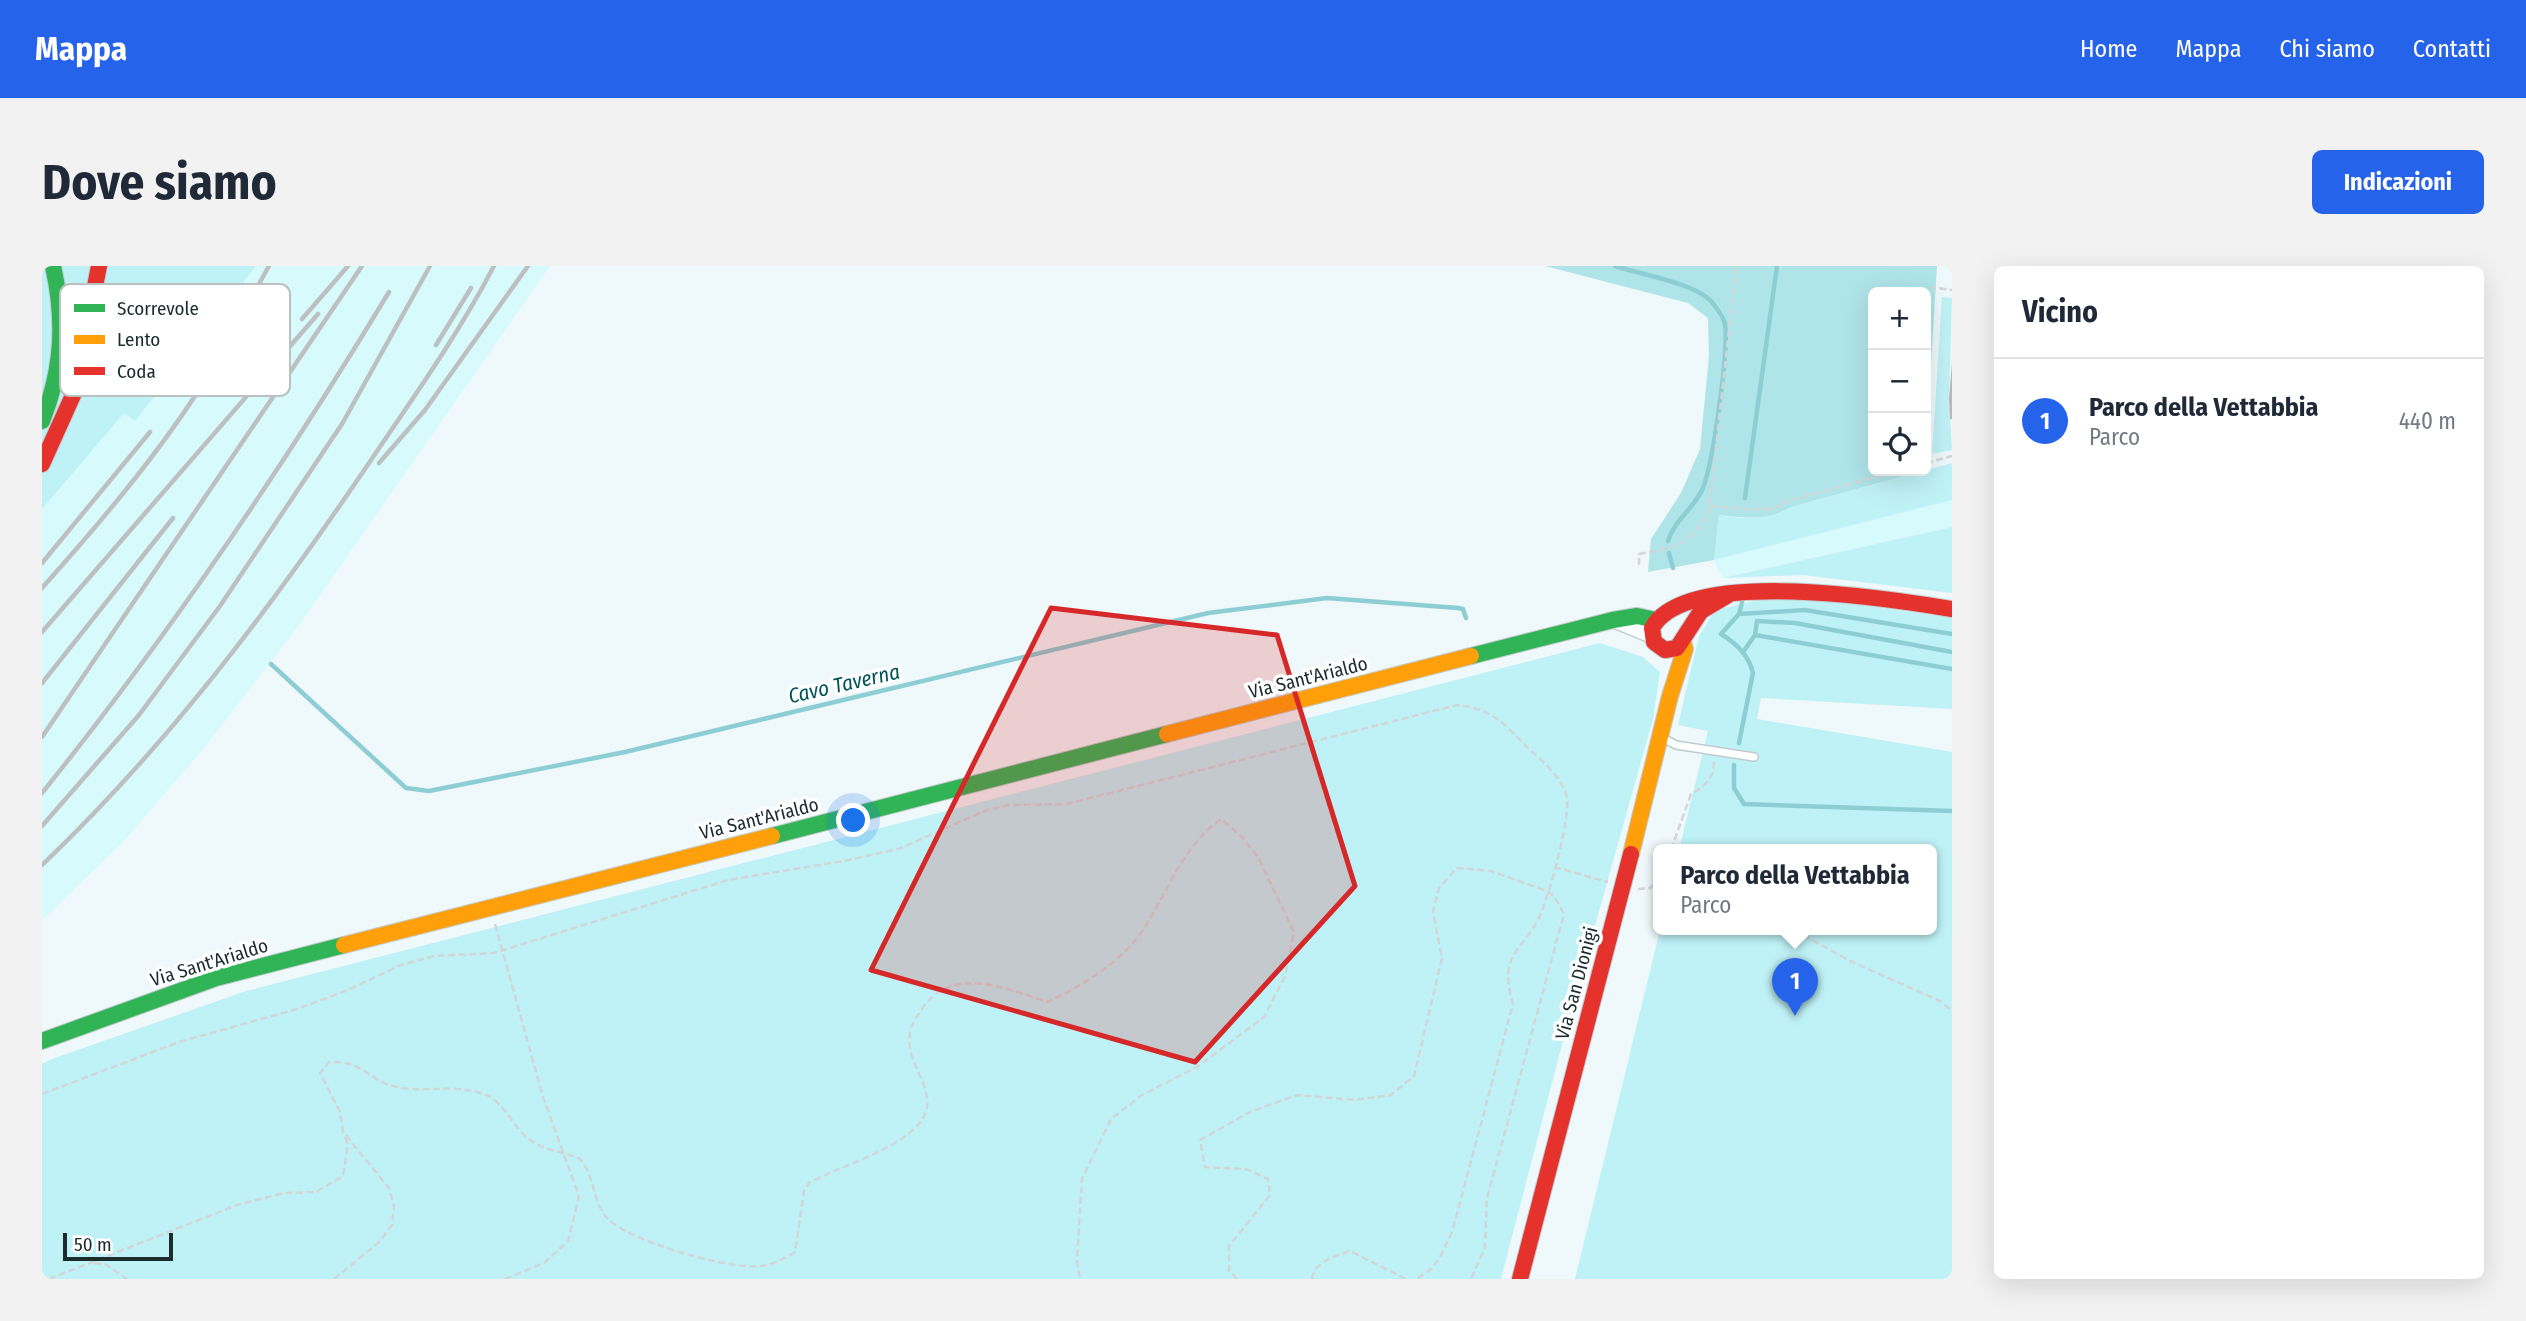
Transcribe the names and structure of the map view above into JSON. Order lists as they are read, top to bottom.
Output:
{
  "streets": {
    "main road": ["Via Sant'Arialdo", "Via San Dionigi"]
  },
  "crossings": [
    ["Via Sant'Arialdo", "Via San Dionigi"]
  ],
  "water": ["Cavo Taverna"],
  "legend": ["Scorrevole", "Lento", "Coda"],
  "scale_bar": "50 m",
  "page": {
    "header": "Mappa",
    "nav": [
      "Home",
      "Mappa",
      "Chi siamo",
      "Contatti"
    ],
    "buttons": "Indicazioni",
    "title": "Dove siamo",
    "heading": "Vicino",
    "map_buttons": ["+", "−"],
    "list": [
      {
        "mark": "1",
        "name": "Parco della Vettabbia",
        "note": "Parco",
        "value": "440 m"
      }
    ],
    "popup": ["Parco della Vettabbia", "Parco"],
    "pins": "1",
    "scale": "50 m"
  }
}
